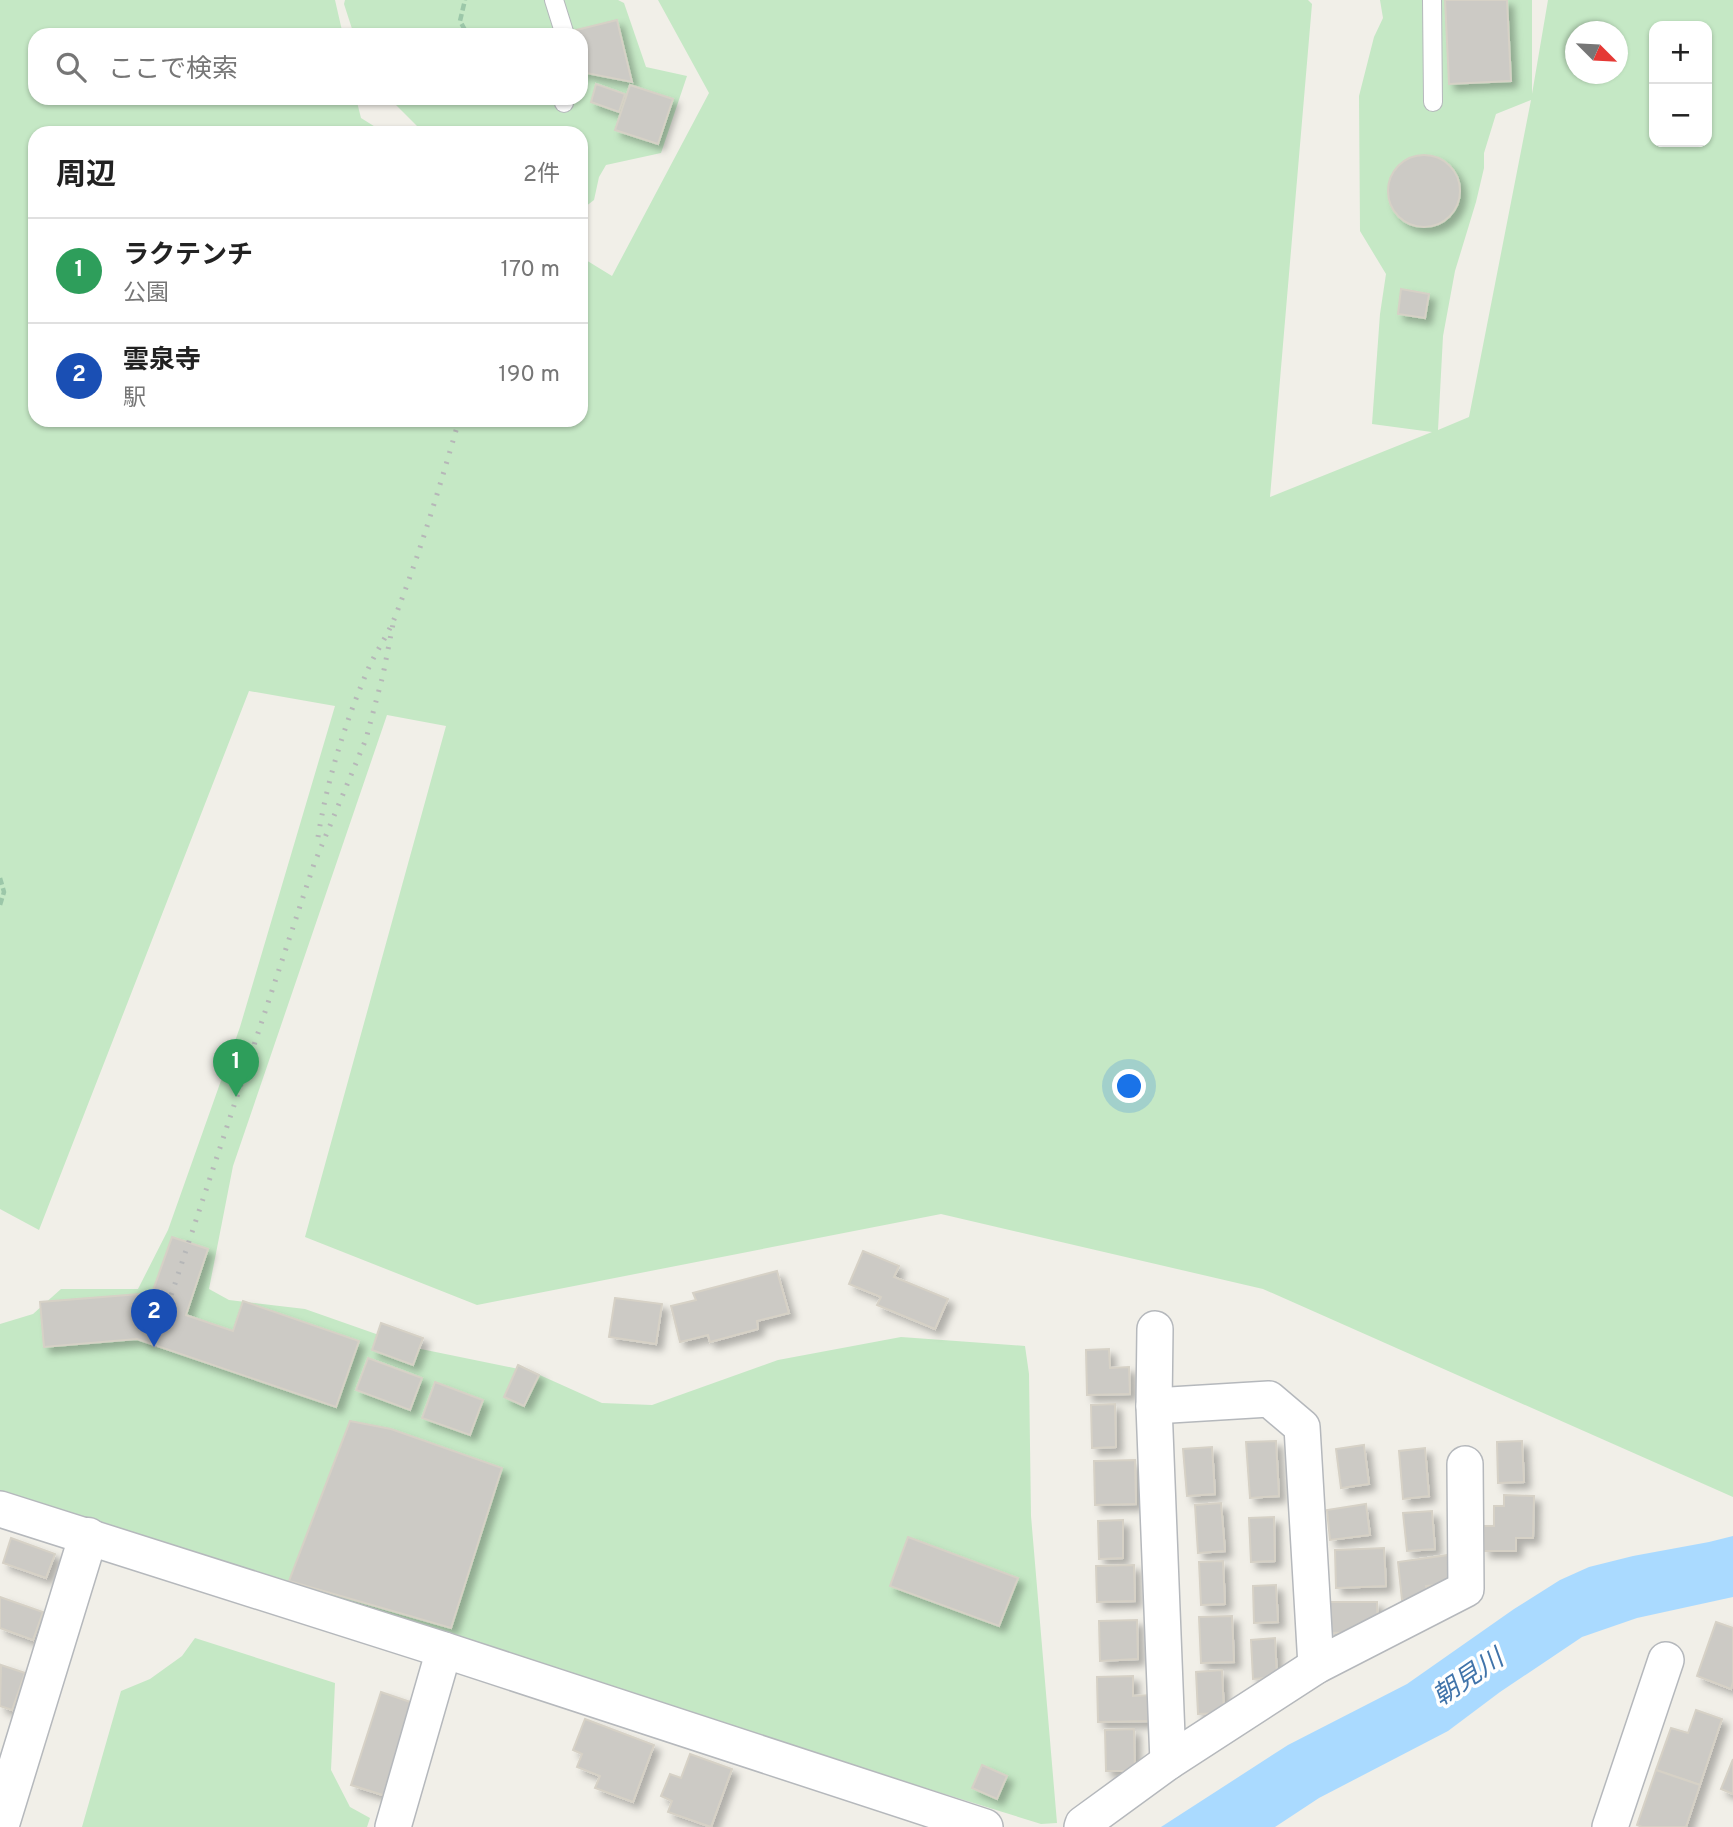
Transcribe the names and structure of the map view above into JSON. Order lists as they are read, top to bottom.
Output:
{
  "water": ["朝見川"],
  "north": "bottom right",
  "page": {
    "map_buttons": ["+", "−"],
    "search": "ここで検索",
    "heading": ["周辺", "2件"],
    "list": [
      {
        "mark": "1",
        "name": "ラクテンチ",
        "note": "公園",
        "value": "170 m"
      },
      {
        "mark": "2",
        "name": "雲泉寺",
        "note": "駅",
        "value": "190 m"
      }
    ],
    "pins": ["1", "2"]
  }
}
